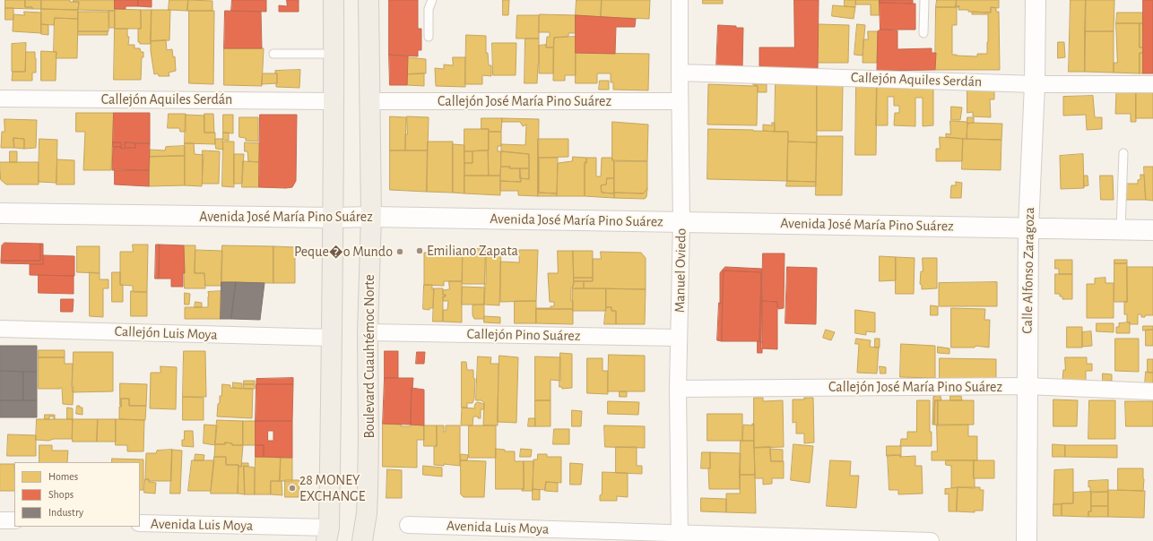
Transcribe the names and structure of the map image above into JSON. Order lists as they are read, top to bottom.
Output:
{
  "streets": {
    "main road": ["Boulevard Cuauhtémoc Norte"],
    "street": [
      "Callejón Aquiles Serdán",
      "Callejón José María Pino Suárez",
      "Avenida José María Pino Suárez",
      "Manuel Oviedo",
      "Calle Alfonso Zaragoza",
      "Callejón Luis Moya",
      "Callejón Pino Suárez",
      "Avenida Luis Moya"
    ]
  },
  "crossings": [
    ["Callejón Aquiles Serdán", "Manuel Oviedo"],
    ["Callejón Aquiles Serdán", "Calle Alfonso Zaragoza"],
    ["Callejón José María Pino Suárez", "Manuel Oviedo"],
    ["Callejón José María Pino Suárez", "Calle Alfonso Zaragoza"],
    ["Callejón José María Pino Suárez", "Boulevard Cuauhtémoc Norte"],
    ["Avenida José María Pino Suárez", "Manuel Oviedo"],
    ["Avenida José María Pino Suárez", "Calle Alfonso Zaragoza"],
    ["Avenida José María Pino Suárez", "Boulevard Cuauhtémoc Norte"],
    ["Manuel Oviedo", "Callejón Pino Suárez"],
    ["Manuel Oviedo", "Avenida Luis Moya"],
    ["Callejón Pino Suárez", "Boulevard Cuauhtémoc Norte"]
  ],
  "places": ["Emiliano Zapata", "Peque�o Mundo", "28 MONEY EXCHANGE"],
  "legend": ["Homes", "Shops", "Industry"]
}
